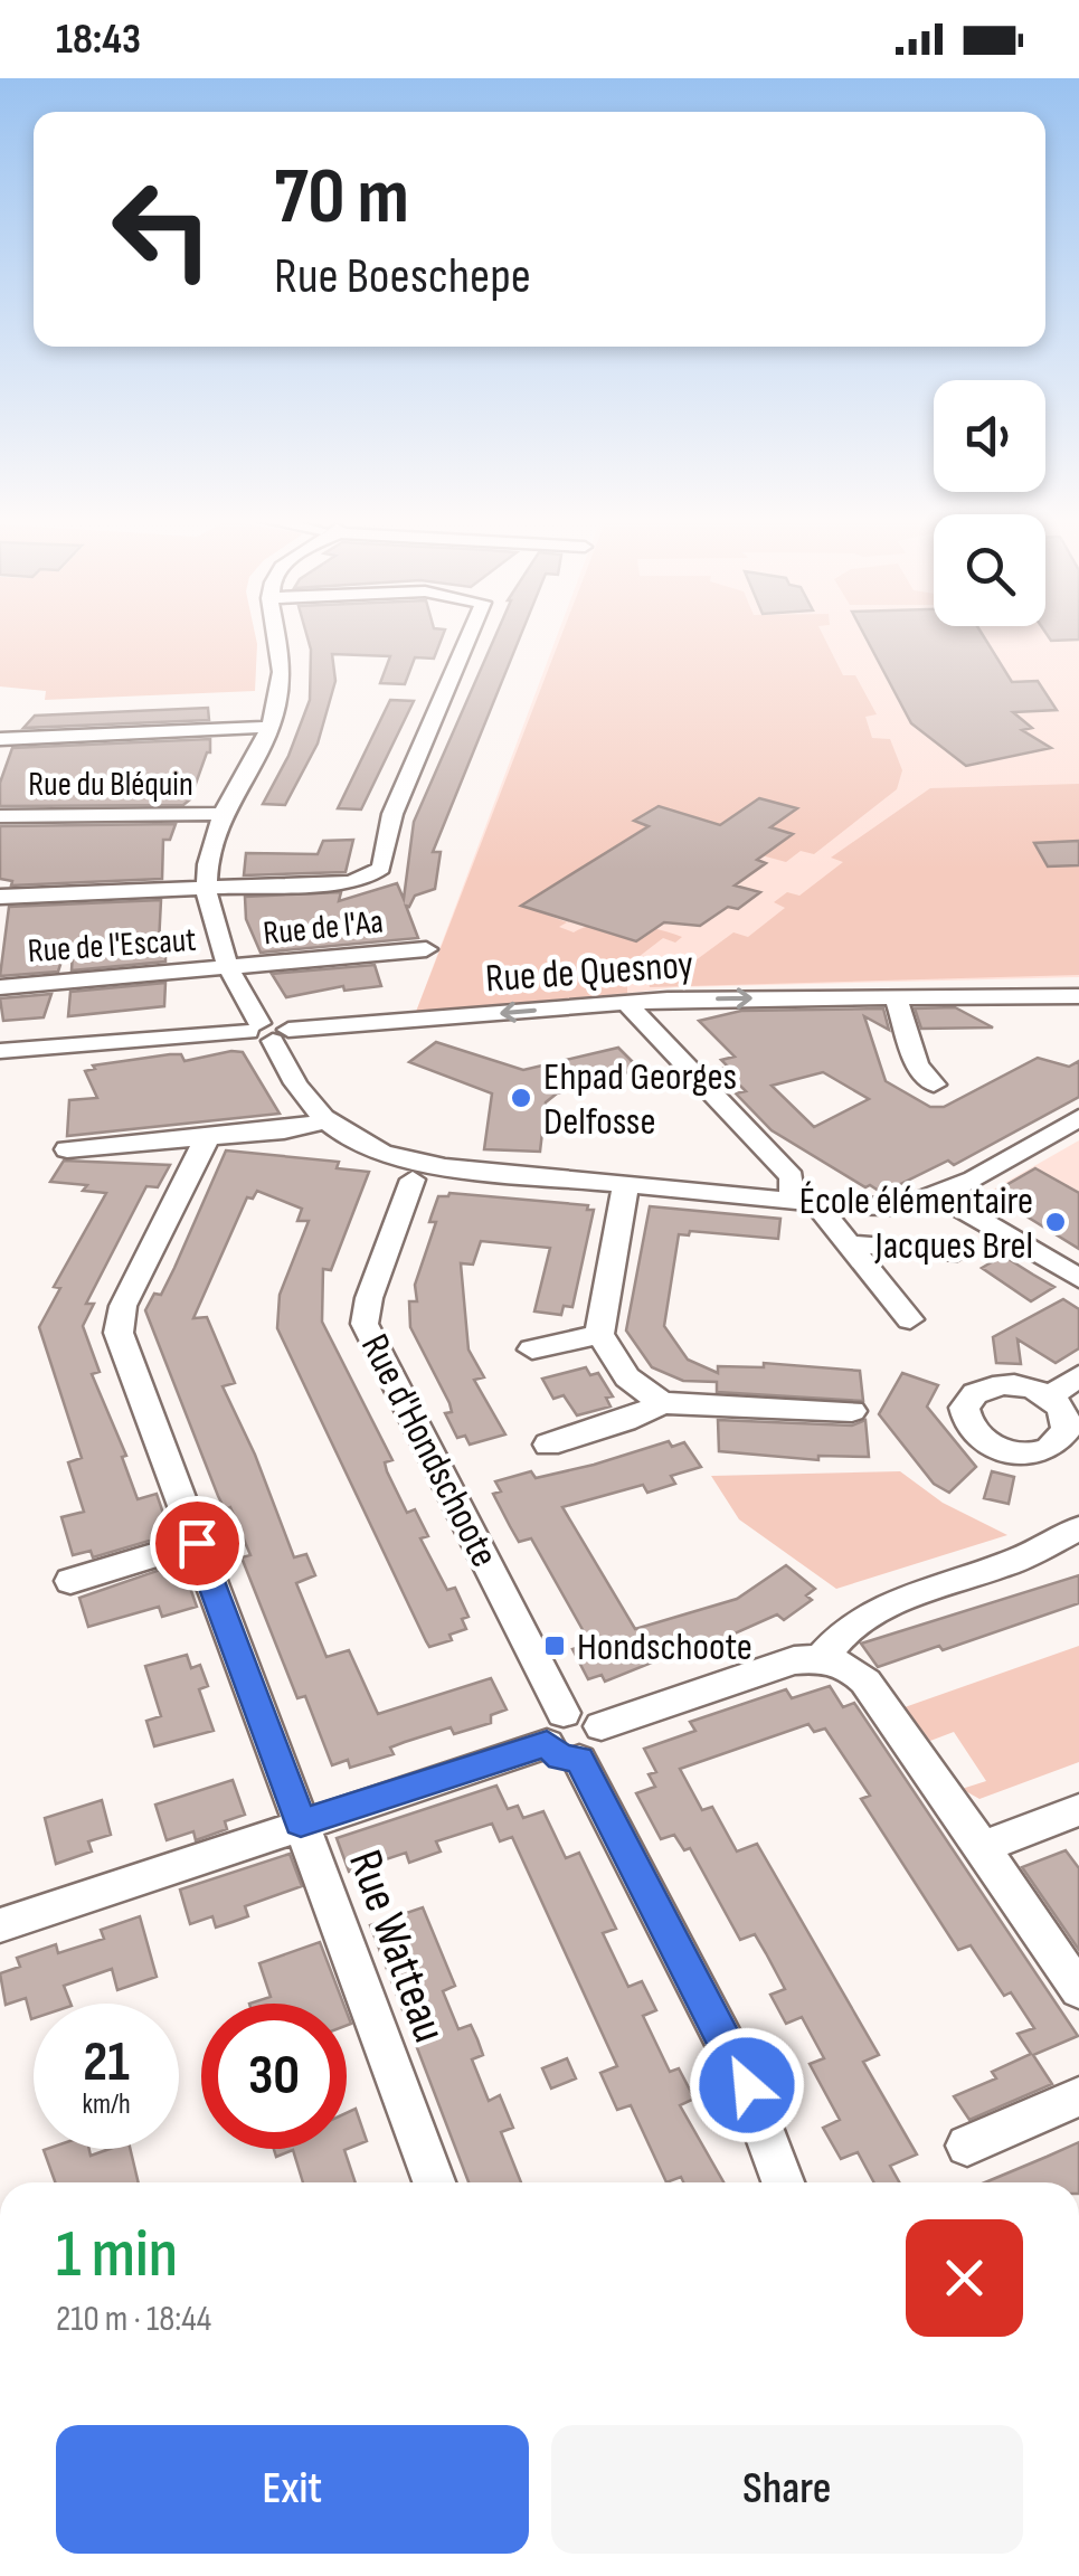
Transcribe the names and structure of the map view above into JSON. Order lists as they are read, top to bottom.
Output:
{
  "streets": {
    "street": [
      "Rue du Bléquin",
      "Rue de l'Aa",
      "Rue de l'Escaut",
      "Rue de Quesnoy",
      "Rue d'Hondschoote",
      "Rue Watteau"
    ]
  },
  "crossings": [
    ["Rue de l'Aa", "Rue de l'Escaut"]
  ],
  "places": {
    "other": ["Ehpad Georges Delfosse", "École élémentaire Jacques Brel"],
    "transit": ["Hondschoote"]
  },
  "page": {
    "status": "18:43",
    "turn": ["70 m", "Rue Boeschepe"],
    "speed": "21 km/h",
    "limit": "30",
    "heading": ["1 min", "210 m · 18:44"],
    "buttons": ["Exit", "Share"]
  }
}
